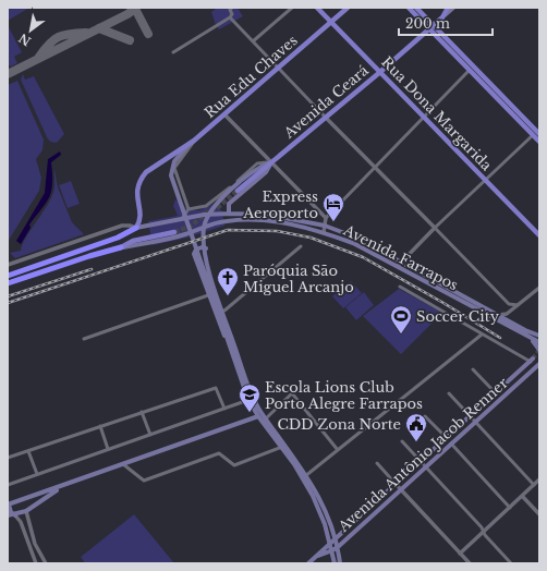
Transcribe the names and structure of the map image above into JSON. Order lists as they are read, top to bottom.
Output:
{
  "streets": {
    "main road": [
      "Rua Edu Chaves",
      "Avenida Ceará",
      "Rua Dona Margarida",
      "Avenida Farrapos",
      "Avenida Antônio Jacob Renner"
    ]
  },
  "crossings": [
    ["Rua Edu Chaves", "Avenida Ceará"],
    ["Rua Edu Chaves", "Rua Dona Margarida"],
    ["Avenida Ceará", "Rua Dona Margarida"],
    ["Avenida Ceará", "Avenida Farrapos"]
  ],
  "places": {
    "hotel": ["Express Aeroporto"],
    "church": ["Paróquia São Miguel Arcanjo"],
    "sports": ["Soccer City"],
    "school or university": ["Escola Lions Club Porto Alegre Farrapos"],
    "public building": ["CDD Zona Norte"]
  },
  "scale_bar": "200 m",
  "north": "bottom left"
}
